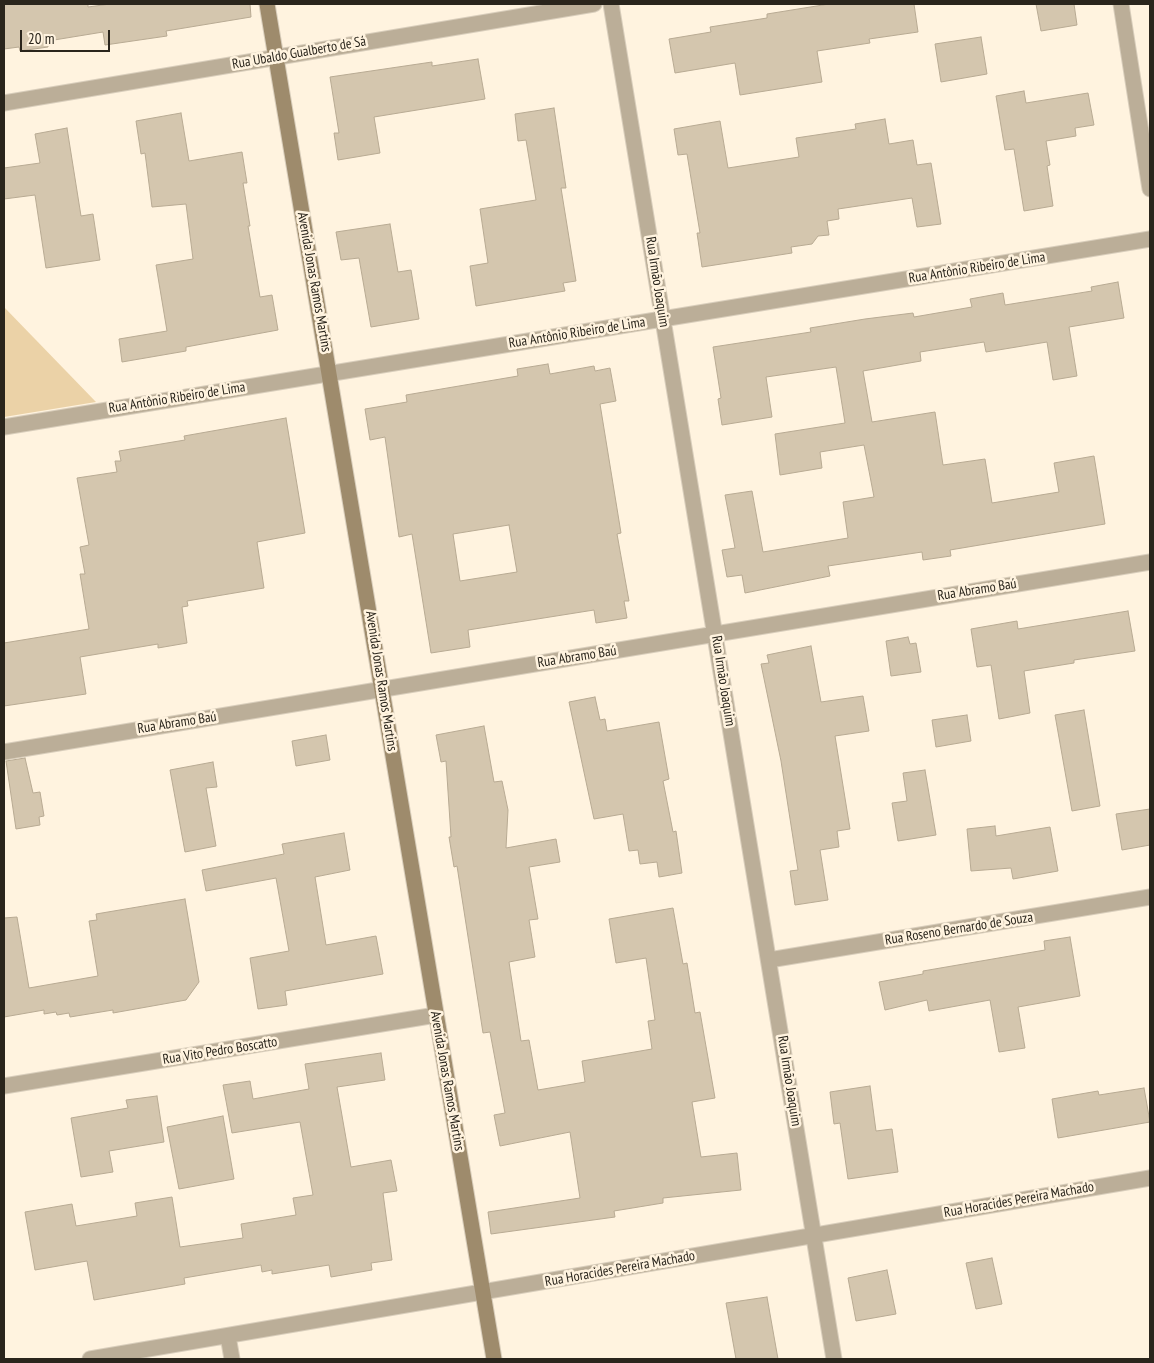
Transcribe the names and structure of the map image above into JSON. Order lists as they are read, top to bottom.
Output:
{
  "streets": {
    "main road": ["Avenida Jonas Ramos Martins"],
    "street": [
      "Rua Ubaldo Gualberto de Sá",
      "Rua Antônio Ribeiro de Lima",
      "Rua Irmão Joaquim",
      "Rua Abramo Baú",
      "Rua Roseno Bernardo de Souza",
      "Rua Vito Pedro Boscatto",
      "Rua Horacides Pereira Machado"
    ]
  },
  "crossings": [
    ["Rua Ubaldo Gualberto de Sá", "Avenida Jonas Ramos Martins"],
    ["Rua Antônio Ribeiro de Lima", "Avenida Jonas Ramos Martins"],
    ["Rua Antônio Ribeiro de Lima", "Rua Irmão Joaquim"],
    ["Avenida Jonas Ramos Martins", "Rua Abramo Baú"],
    ["Avenida Jonas Ramos Martins", "Rua Vito Pedro Boscatto"],
    ["Avenida Jonas Ramos Martins", "Rua Horacides Pereira Machado"],
    ["Rua Irmão Joaquim", "Rua Abramo Baú"],
    ["Rua Irmão Joaquim", "Rua Roseno Bernardo de Souza"],
    ["Rua Irmão Joaquim", "Rua Horacides Pereira Machado"]
  ],
  "scale_bar": "20 m"
}
